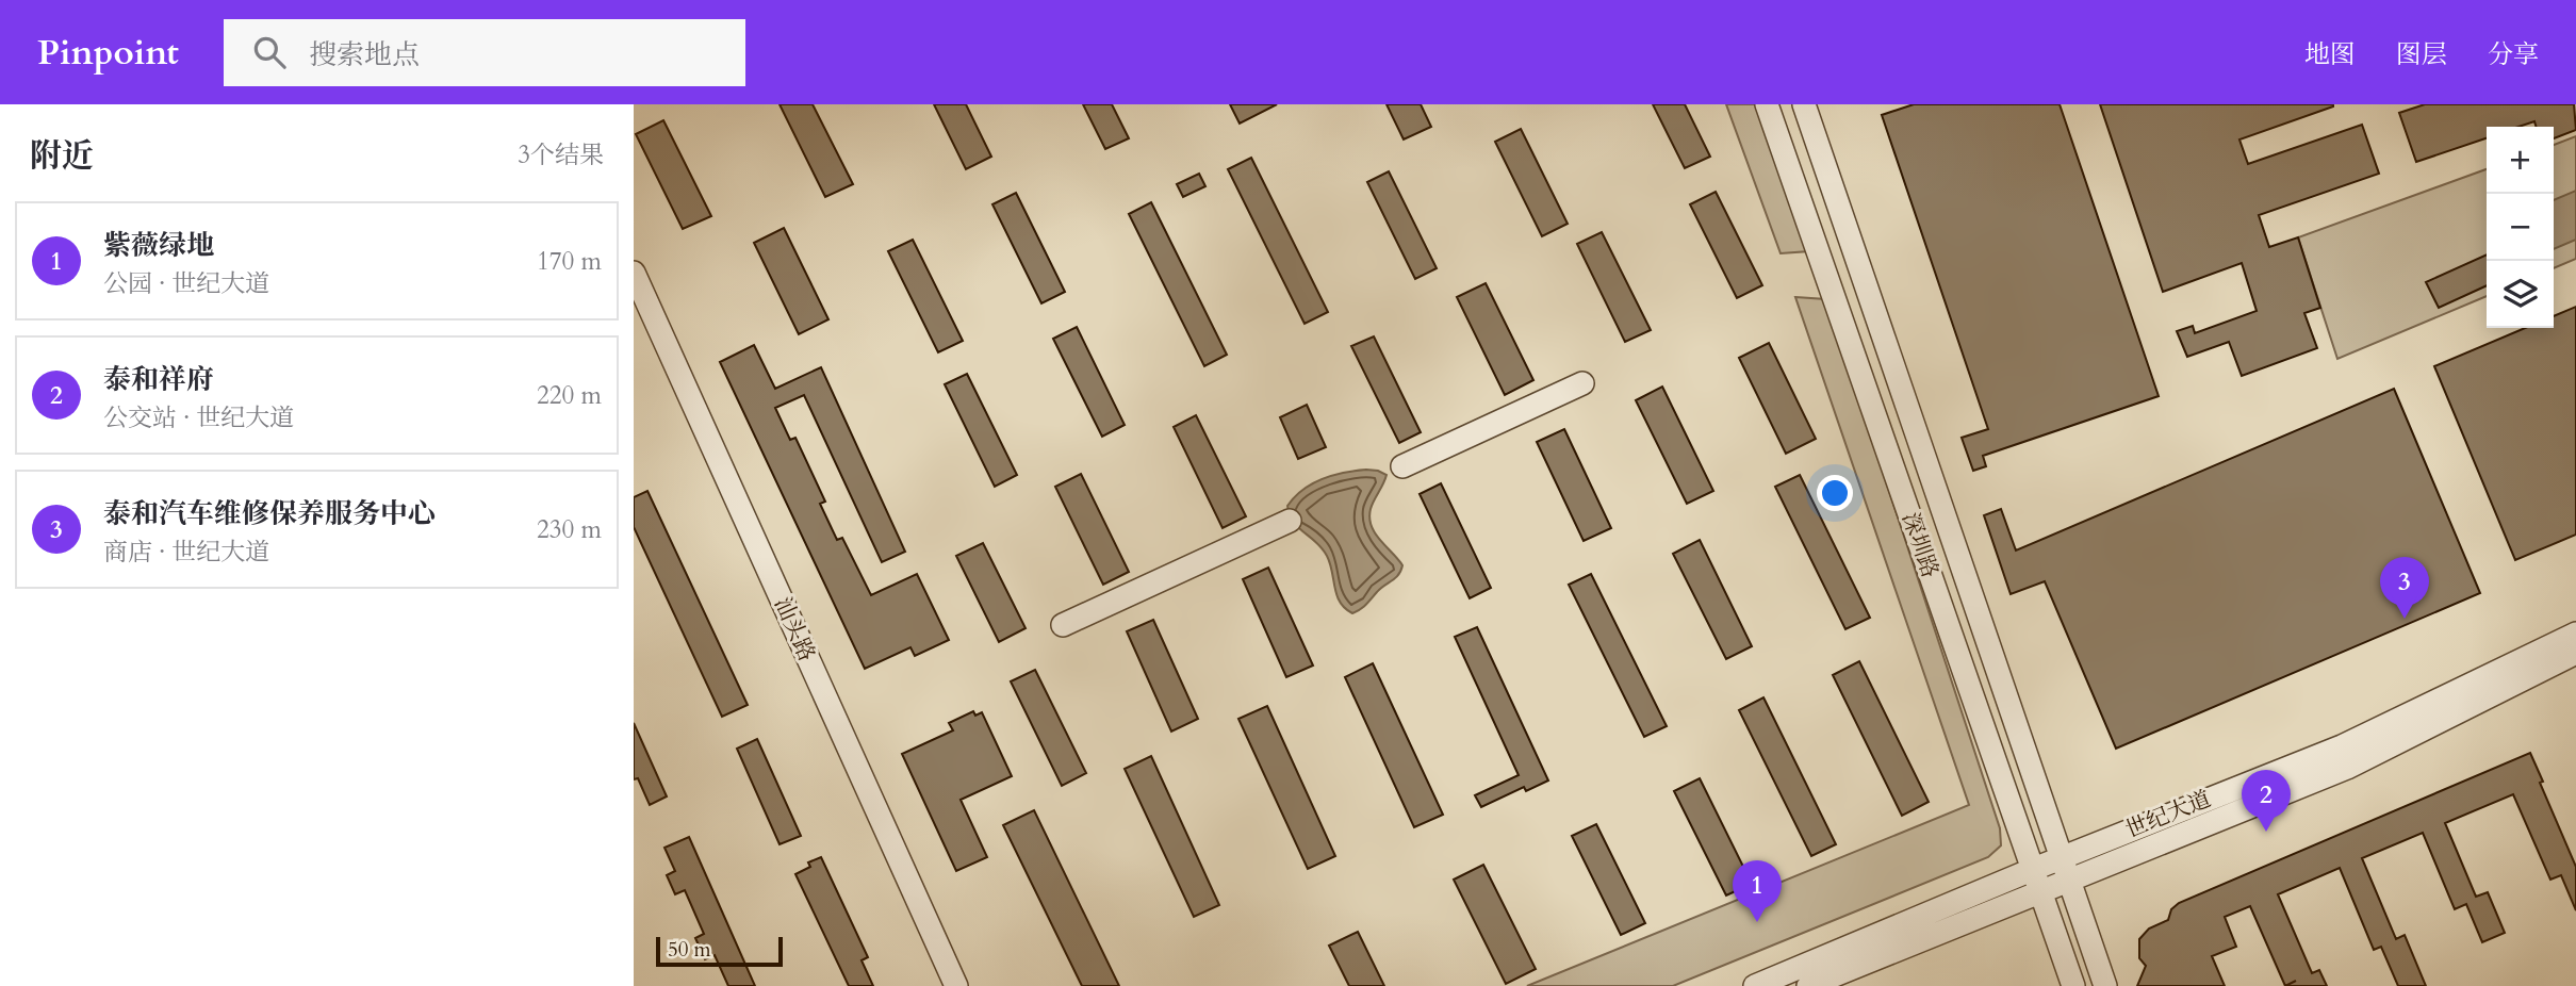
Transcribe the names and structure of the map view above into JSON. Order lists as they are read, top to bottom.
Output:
{
  "streets": {
    "street": ["深圳路", "汕头路", "世纪大道"]
  },
  "crossings": [
    ["深圳路", "世纪大道"]
  ],
  "scale_bar": "50 m",
  "page": {
    "header": "Pinpoint",
    "search": "搜索地点",
    "nav": ["地图", "图层", "分享"],
    "heading": ["附近", "3个结果"],
    "map_buttons": ["+", "−"],
    "list": [
      {
        "mark": "1",
        "name": "紫薇绿地",
        "note": "公园 · 世纪大道",
        "value": "170 m"
      },
      {
        "mark": "2",
        "name": "泰和祥府",
        "note": "公交站 · 世纪大道",
        "value": "220 m"
      },
      {
        "mark": "3",
        "name": "泰和汽车维修保养服务中心",
        "note": "商店 · 世纪大道",
        "value": "230 m"
      }
    ],
    "pins": ["3", "2", "1"],
    "scale": "50 m"
  }
}
